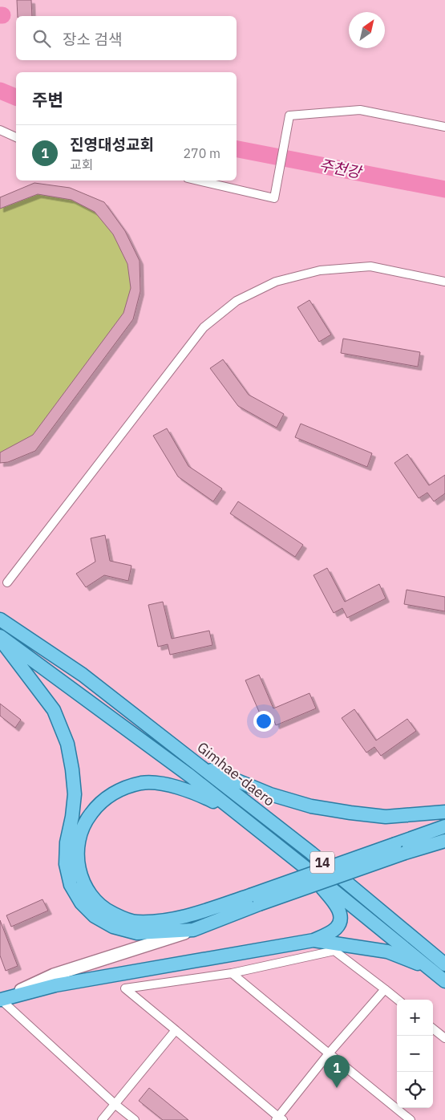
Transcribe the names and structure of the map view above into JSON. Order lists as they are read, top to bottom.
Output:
{
  "streets": {
    "main road": ["Gimhae-daero", "14"]
  },
  "water": ["주천강"],
  "north": "top right",
  "page": {
    "search": "장소 검색",
    "heading": "주변",
    "list": [
      {
        "mark": "1",
        "name": "진영대성교회",
        "note": "교회",
        "value": "270 m"
      }
    ],
    "map_buttons": ["+", "−"],
    "pins": "1"
  }
}
